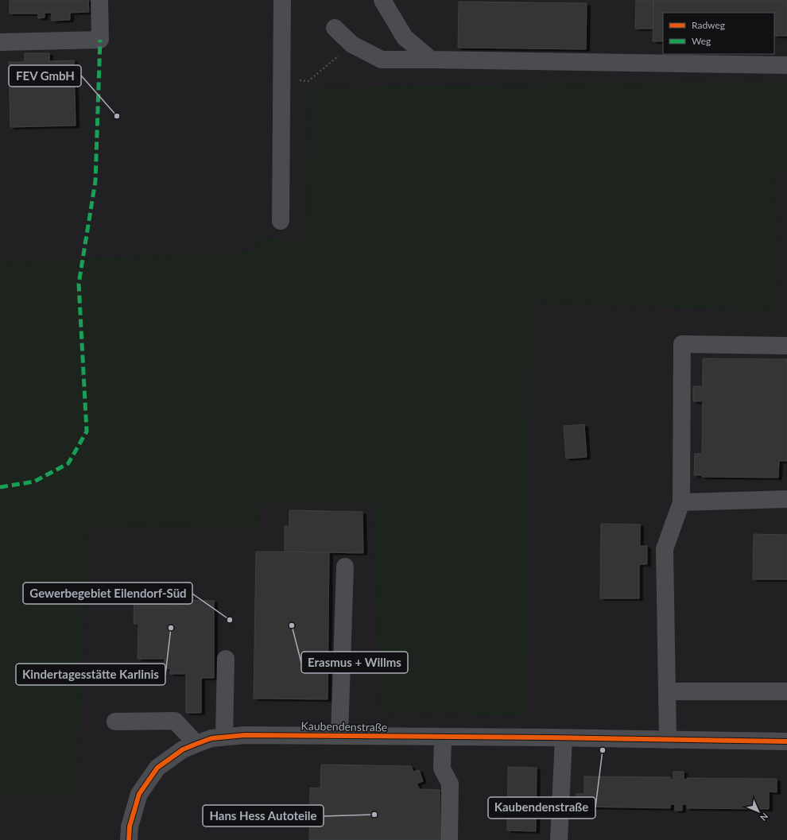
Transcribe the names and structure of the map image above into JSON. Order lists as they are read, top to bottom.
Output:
{
  "streets": {
    "street": ["Kaubendenstraße"]
  },
  "places": [
    "FEV GmbH",
    "Gewerbegebiet Eilendorf-Süd",
    "Erasmus + Willms",
    "Kindertagesstätte Karlinis",
    "Kaubendenstraße",
    "Hans Hess Autoteile"
  ],
  "legend": ["Radweg", "Weg"],
  "north": "bottom right"
}
